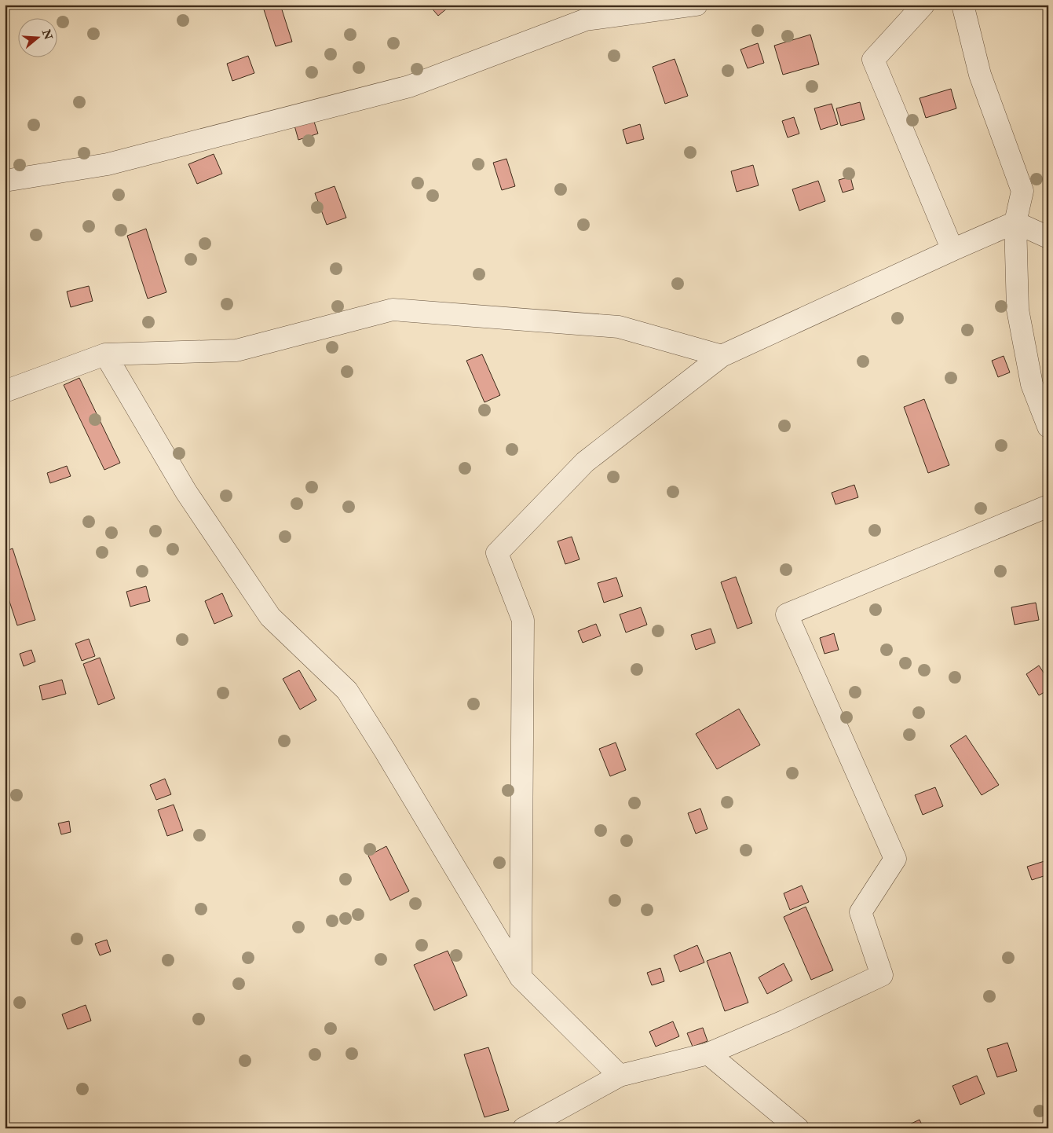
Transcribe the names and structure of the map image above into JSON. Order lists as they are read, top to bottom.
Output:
{
  "north": "right"
}
